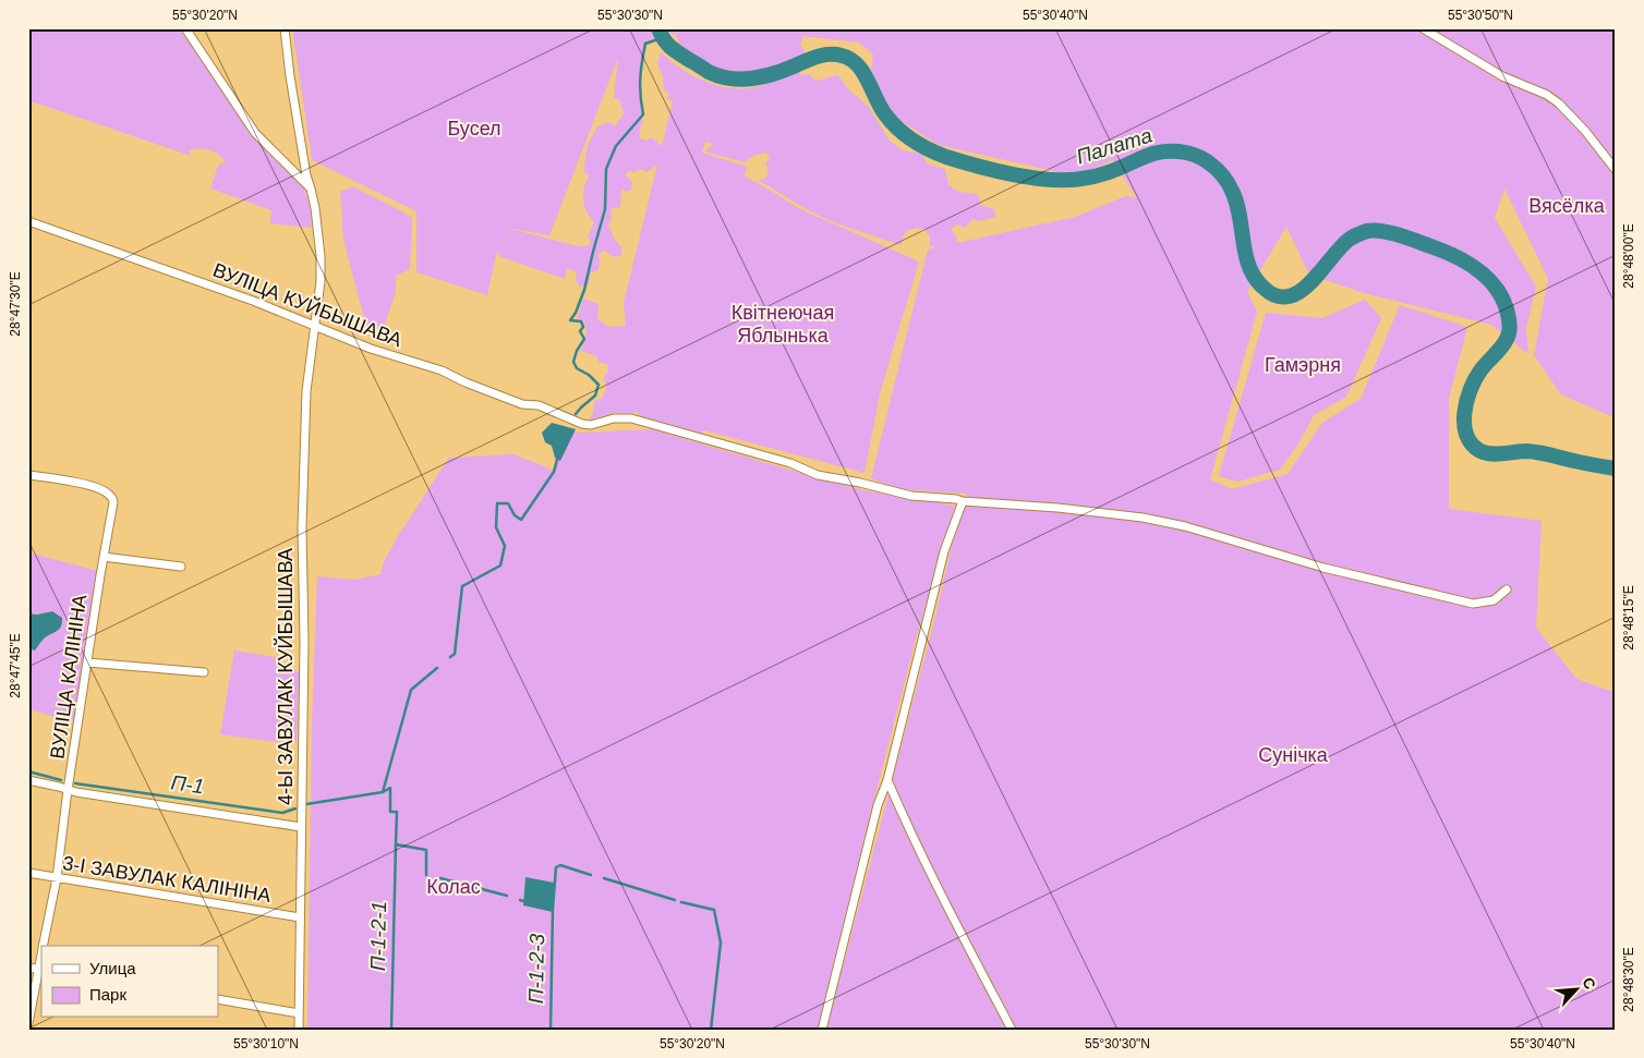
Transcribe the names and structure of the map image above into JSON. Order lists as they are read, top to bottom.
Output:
{
  "streets": {
    "street": [
      "ВУЛІЦА КУЙБЫШАВА",
      "ВУЛІЦА КАЛІНІНА",
      "4-Ы ЗАВУЛАК КУЙБЫШАВА",
      "3-І ЗАВУЛАК КАЛІНІНА"
    ]
  },
  "crossings": [
    ["ВУЛІЦА КУЙБЫШАВА", "4-Ы ЗАВУЛАК КУЙБЫШАВА"],
    ["ВУЛІЦА КАЛІНІНА", "3-І ЗАВУЛАК КАЛІНІНА"],
    ["4-Ы ЗАВУЛАК КУЙБЫШАВА", "3-І ЗАВУЛАК КАЛІНІНА"]
  ],
  "water": [
    "Палата",
    "П-1",
    "П-1-2-1",
    "П-1-2-3"
  ],
  "parks": [
    "Бусел",
    "Вясёлка",
    "Квітнеючая Яблынька",
    "Гамэрня",
    "Сунічка",
    "Колас"
  ],
  "legend": ["Улица", "Парк"],
  "north": "top right",
  "coordinates": [
    "55°30'20\"N",
    "55°30'30\"N",
    "55°30'40\"N",
    "55°30'50\"N",
    "28°48'00\"E",
    "28°47'30\"E",
    "28°48'15\"E",
    "28°47'45\"E",
    "28°48'30\"E",
    "55°30'10\"N"
  ]
}
